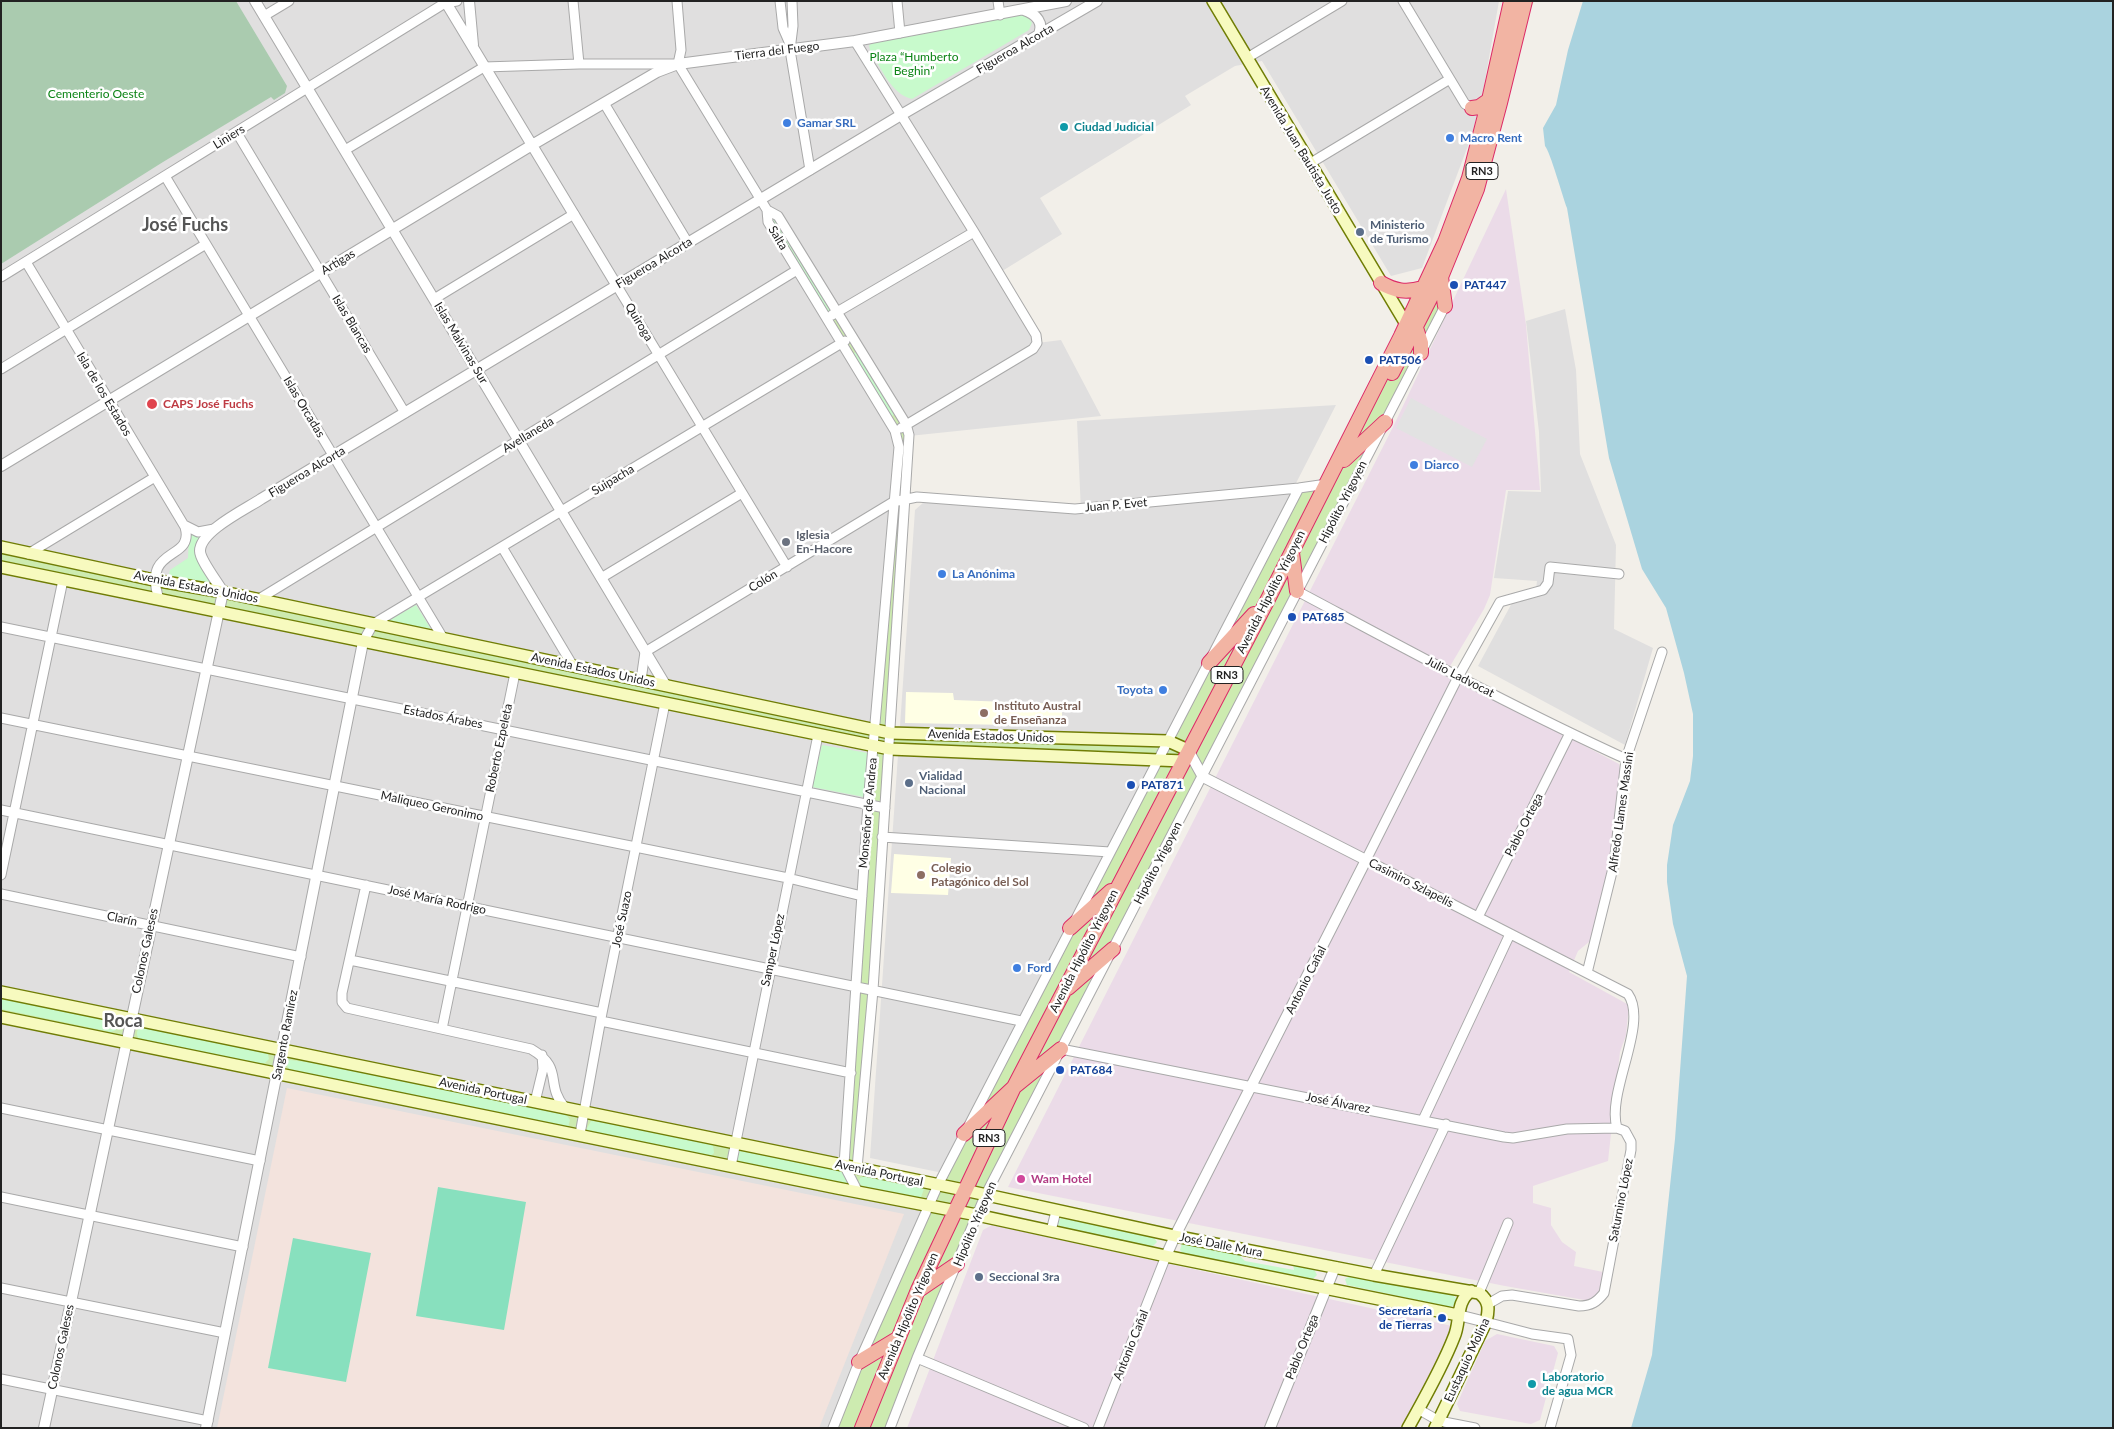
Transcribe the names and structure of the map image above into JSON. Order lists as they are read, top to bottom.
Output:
{
  "streets": {
    "highway": ["RN3", "Avenida Hipólito Yrigoyen"],
    "main road": [
      "Avenida Juan Bautista Justo",
      "Avenida Estados Unidos",
      "Avenida Portugal",
      "José Dalle Mura",
      "Eustaquio Molina"
    ],
    "street": [
      "Figueroa Alcorta",
      "Tierra del Fuego",
      "Liniers",
      "Salta",
      "Artigas",
      "Quiroga",
      "Islas Blancas",
      "Islas Malvinas Sur",
      "Isla de los Estados",
      "Islas Orcadas",
      "Avellaneda",
      "Suipacha",
      "Hipólito Yrigoyen",
      "Juan P. Evet",
      "Colón",
      "Julio Ladvocat",
      "Estados Árabes",
      "Roberto Ezpeleta",
      "Maliqueo Geronimo",
      "Alfredo Llames Massini",
      "Monseñor de Andrea",
      "Pablo Ortega",
      "Casimiro Szlapelis",
      "José María Rodrigo",
      "Clarín",
      "José Suazo",
      "Samper López",
      "Colonos Galeses",
      "Antonio Cañal",
      "Sargento Ramírez",
      "José Álvarez",
      "Saturnino López"
    ]
  },
  "crossings": [
    ["Figueroa Alcorta", "Quiroga"],
    ["Figueroa Alcorta", "Islas Blancas"],
    ["Figueroa Alcorta", "Islas Malvinas Sur"],
    ["Figueroa Alcorta", "Islas Orcadas"],
    ["Tierra del Fuego", "Artigas"],
    ["Tierra del Fuego", "Quiroga"],
    ["Liniers", "Quiroga"],
    ["Liniers", "Islas Blancas"],
    ["Liniers", "Islas Malvinas Sur"],
    ["Liniers", "Isla de los Estados"],
    ["Liniers", "Islas Orcadas"],
    ["Avenida Juan Bautista Justo", "Avenida Hipólito Yrigoyen"],
    ["RN3", "Avenida Hipólito Yrigoyen"],
    ["Salta", "Avellaneda"],
    ["Salta", "Suipacha"],
    ["Salta", "Monseñor de Andrea"],
    ["Artigas", "Quiroga"],
    ["Artigas", "Islas Blancas"],
    ["Artigas", "Islas Malvinas Sur"],
    ["Artigas", "Isla de los Estados"],
    ["Artigas", "Islas Orcadas"],
    ["Quiroga", "Avellaneda"],
    ["Quiroga", "Suipacha"],
    ["Quiroga", "Colón"],
    ["Islas Malvinas Sur", "Avellaneda"],
    ["Islas Malvinas Sur", "Suipacha"],
    ["Islas Malvinas Sur", "Colón"],
    ["Islas Malvinas Sur", "Avenida Estados Unidos"],
    ["Islas Orcadas", "Avellaneda"],
    ["Islas Orcadas", "Suipacha"],
    ["Islas Orcadas", "Avenida Estados Unidos"],
    ["Avellaneda", "Avenida Estados Unidos"],
    ["Suipacha", "Avenida Estados Unidos"],
    ["Hipólito Yrigoyen", "Julio Ladvocat"],
    ["Hipólito Yrigoyen", "Casimiro Szlapelis"],
    ["Hipólito Yrigoyen", "José Álvarez"],
    ["Hipólito Yrigoyen", "José Dalle Mura"],
    ["Juan P. Evet", "Colón"],
    ["Juan P. Evet", "Avenida Hipólito Yrigoyen"],
    ["Juan P. Evet", "Monseñor de Andrea"],
    ["Colón", "Monseñor de Andrea"],
    ["Avenida Estados Unidos", "Avenida Hipólito Yrigoyen"],
    ["Avenida Estados Unidos", "Roberto Ezpeleta"],
    ["Avenida Estados Unidos", "Monseñor de Andrea"],
    ["Avenida Estados Unidos", "Casimiro Szlapelis"],
    ["Avenida Estados Unidos", "José Suazo"],
    ["Avenida Estados Unidos", "Samper López"],
    ["Avenida Estados Unidos", "Colonos Galeses"],
    ["Avenida Estados Unidos", "Sargento Ramírez"],
    ["Avenida Hipólito Yrigoyen", "Casimiro Szlapelis"],
    ["Avenida Hipólito Yrigoyen", "Avenida Portugal"],
    ["Avenida Hipólito Yrigoyen", "José Dalle Mura"],
    ["Julio Ladvocat", "Alfredo Llames Massini"],
    ["Julio Ladvocat", "Pablo Ortega"],
    ["Julio Ladvocat", "Antonio Cañal"],
    ["Estados Árabes", "Roberto Ezpeleta"],
    ["Estados Árabes", "Monseñor de Andrea"],
    ["Estados Árabes", "José Suazo"],
    ["Estados Árabes", "Samper López"],
    ["Estados Árabes", "Colonos Galeses"],
    ["Estados Árabes", "Sargento Ramírez"],
    ["Roberto Ezpeleta", "Maliqueo Geronimo"],
    ["Roberto Ezpeleta", "José María Rodrigo"],
    ["Maliqueo Geronimo", "Monseñor de Andrea"],
    ["Maliqueo Geronimo", "José Suazo"],
    ["Maliqueo Geronimo", "Samper López"],
    ["Maliqueo Geronimo", "Colonos Galeses"],
    ["Maliqueo Geronimo", "Sargento Ramírez"],
    ["Alfredo Llames Massini", "Casimiro Szlapelis"],
    ["Monseñor de Andrea", "José María Rodrigo"],
    ["Monseñor de Andrea", "Avenida Portugal"],
    ["Pablo Ortega", "Casimiro Szlapelis"],
    ["Pablo Ortega", "José Dalle Mura"],
    ["Casimiro Szlapelis", "Antonio Cañal"],
    ["Casimiro Szlapelis", "José Álvarez"],
    ["Casimiro Szlapelis", "Saturnino López"],
    ["José María Rodrigo", "José Suazo"],
    ["José María Rodrigo", "Samper López"],
    ["José María Rodrigo", "Colonos Galeses"],
    ["José María Rodrigo", "Sargento Ramírez"],
    ["Clarín", "Colonos Galeses"],
    ["Clarín", "Sargento Ramírez"],
    ["José Suazo", "Avenida Portugal"],
    ["Samper López", "Avenida Portugal"],
    ["Colonos Galeses", "Avenida Portugal"],
    ["Antonio Cañal", "José Álvarez"],
    ["Antonio Cañal", "José Dalle Mura"],
    ["Sargento Ramírez", "Avenida Portugal"],
    ["Avenida Portugal", "José Dalle Mura"],
    ["José Álvarez", "Saturnino López"],
    ["Saturnino López", "Eustaquio Molina"],
    ["José Dalle Mura", "Eustaquio Molina"]
  ],
  "districts": ["José Fuchs", "Roca"],
  "parks": ["Plaza “Humberto Beghin”", "Cementerio Oeste"],
  "places": [
    "Gamar SRL",
    "Ciudad Judicial",
    "Macro Rent",
    "Ministerio de Turismo",
    "PAT447",
    "PAT506",
    "CAPS José Fuchs",
    "Diarco",
    "Iglesia En-Hacore",
    "La Anónima",
    "PAT685",
    "Toyota",
    "Instituto Austral de Enseñanza",
    "Vialidad Nacional",
    "PAT871",
    "Colegio Patagónico del Sol",
    "Ford",
    "PAT684",
    "Wam Hotel",
    "Seccional 3ra",
    "Secretaría de Tierras",
    "Laboratorio de agua MCR"
  ]
}
